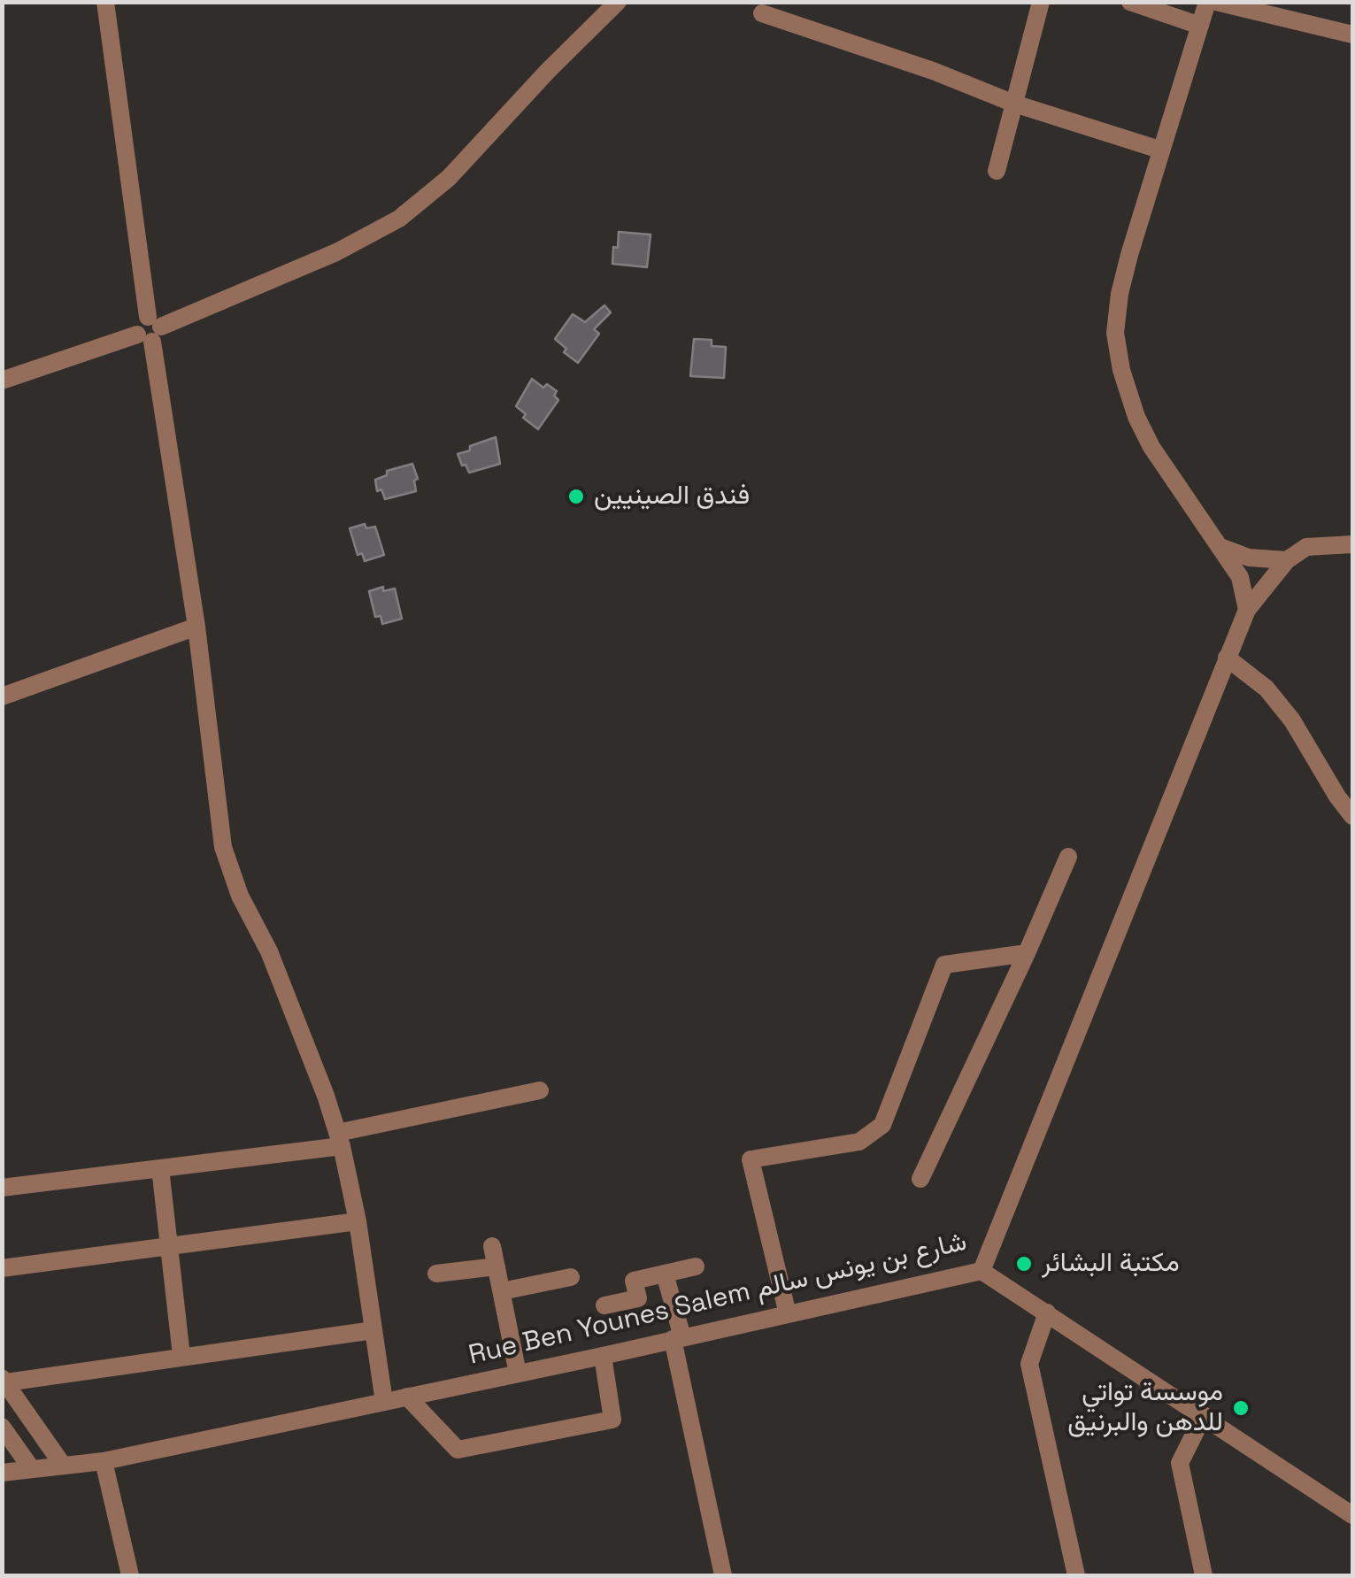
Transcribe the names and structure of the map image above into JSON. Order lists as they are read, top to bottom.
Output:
{
  "streets": {
    "street": ["Rue Ben Younes Salem شارع بن يونس سالم"]
  },
  "places": ["فندق الصينيين", "مكتبة البشائر", "موسسة تواتي للدهن والبرنيق"]
}
